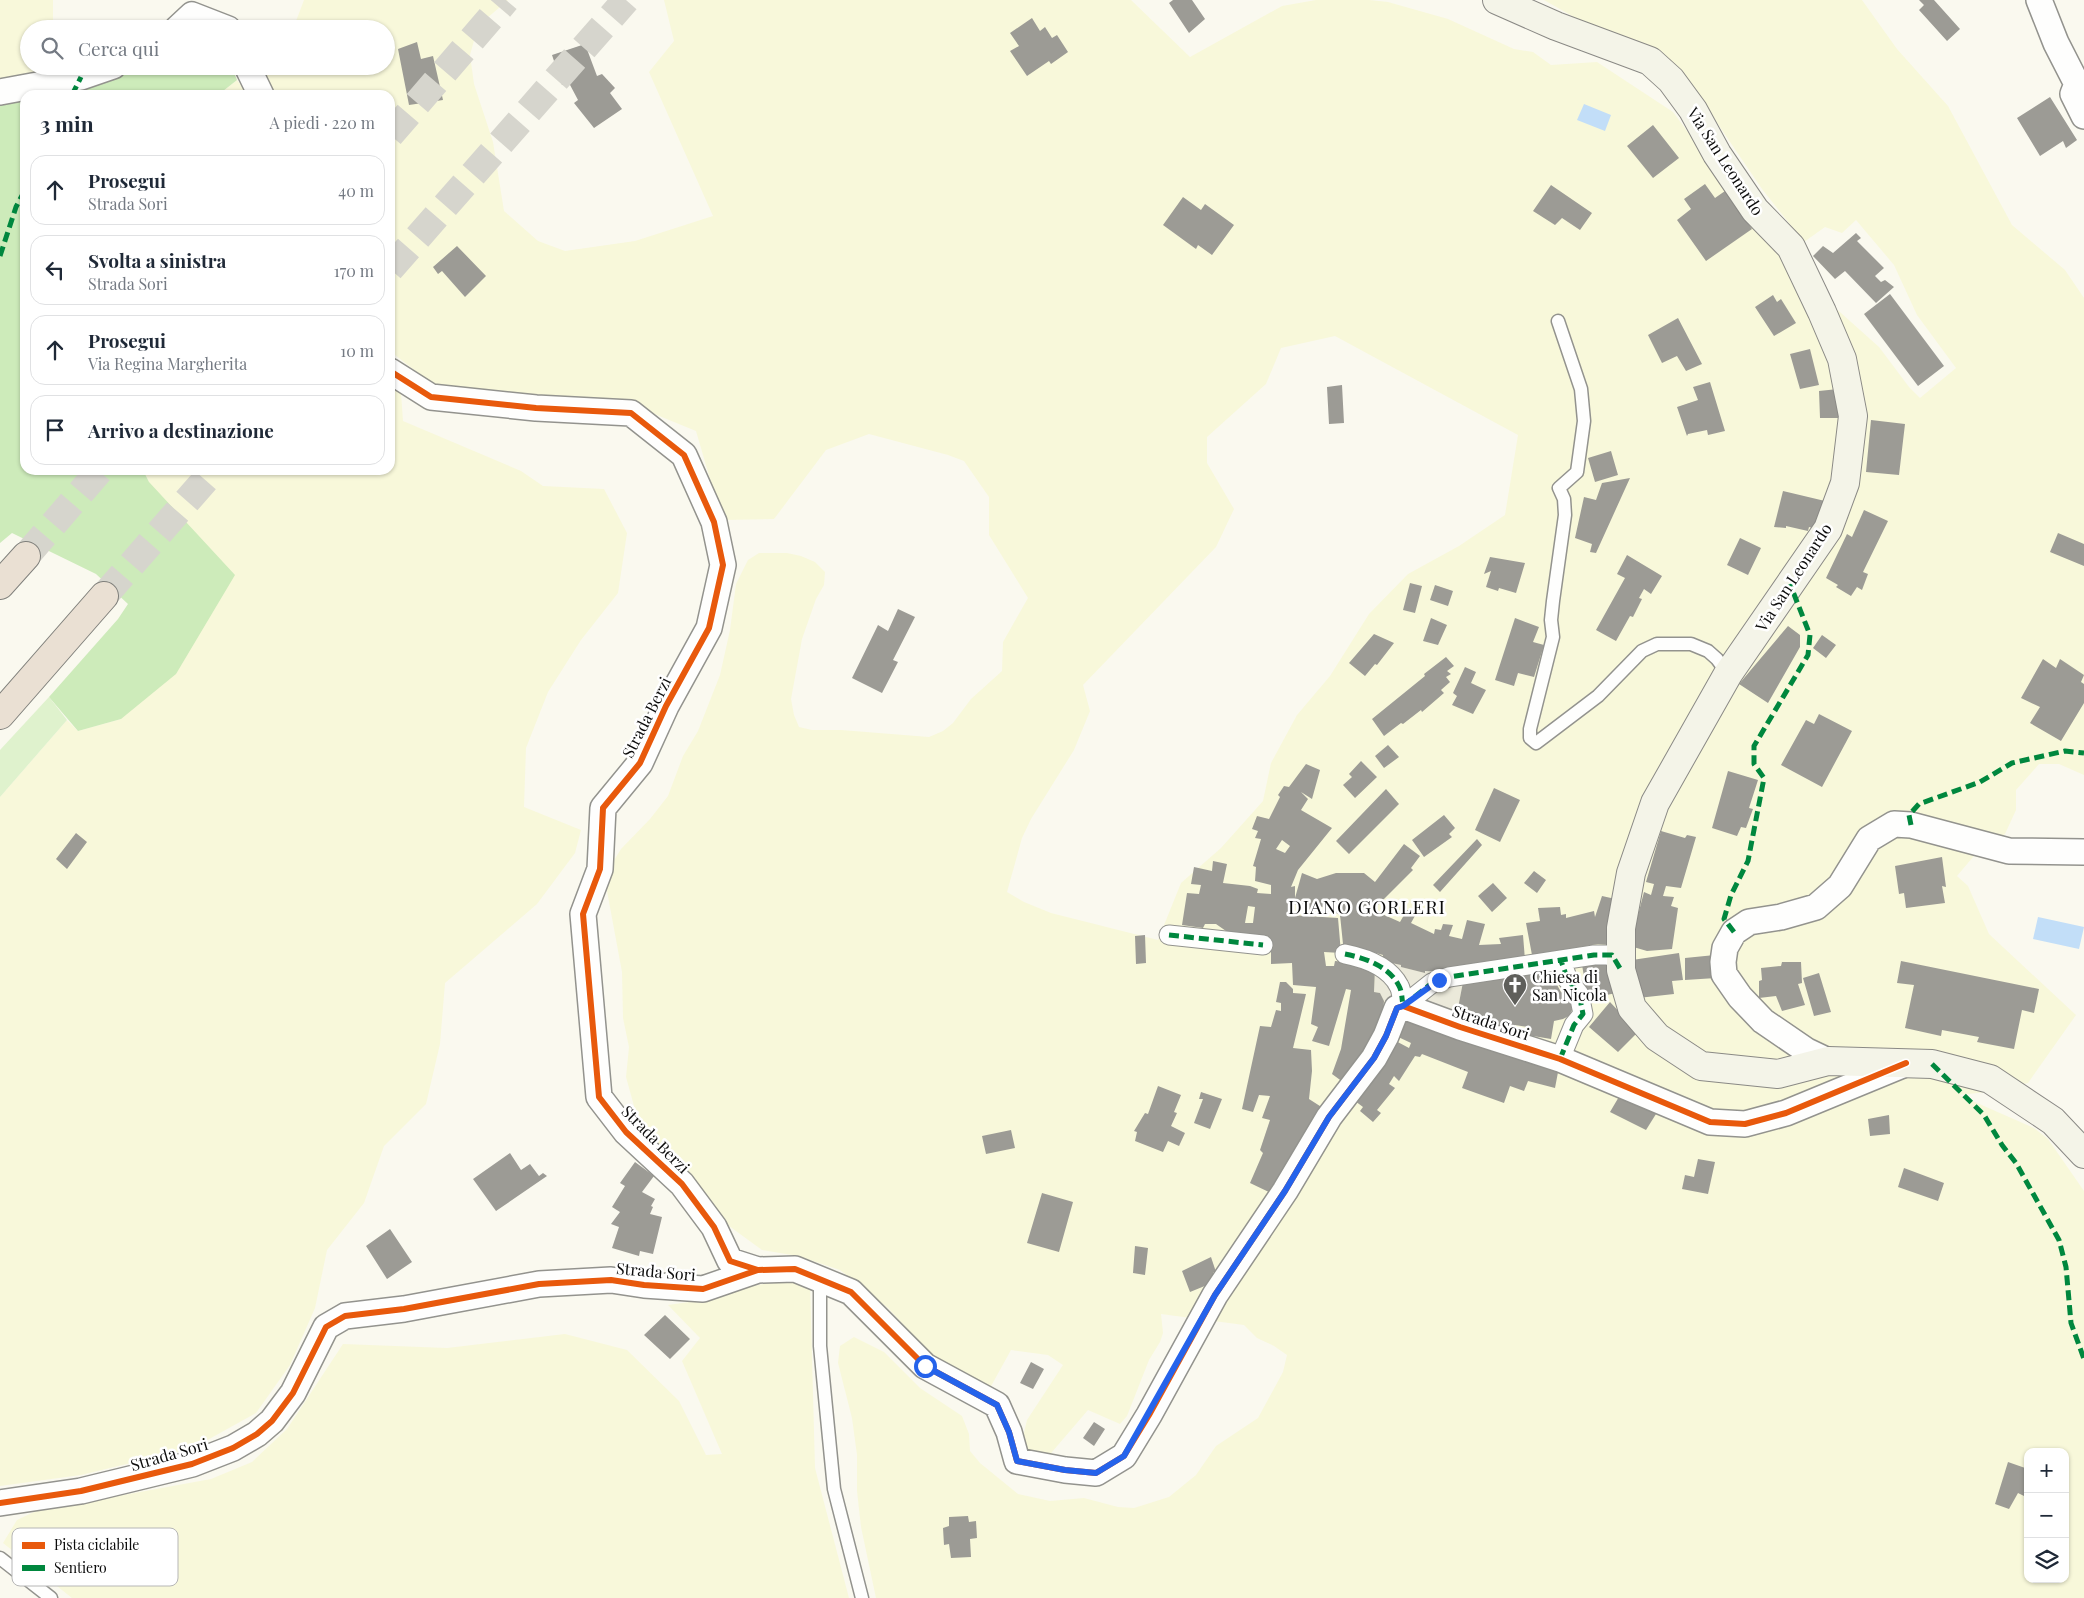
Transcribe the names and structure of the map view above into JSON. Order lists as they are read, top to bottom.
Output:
{
  "streets": {
    "main road": ["Via San Leonardo"],
    "street": ["Strada Berzi", "Strada Sori"]
  },
  "crossings": [
    ["Via San Leonardo", "Strada Sori"],
    ["Strada Berzi", "Strada Sori"]
  ],
  "districts": ["DIANO GORLERI"],
  "places": {
    "church": ["Chiesa di San Nicola"]
  },
  "legend": ["Pista ciclabile", "Sentiero"],
  "page": {
    "search": "Cerca qui",
    "heading": ["3 min", "A piedi · 220 m"],
    "list": [
      ["Prosegui", "Strada Sori", "40 m"],
      ["Svolta a sinistra", "Strada Sori", "170 m"],
      ["Prosegui", "Via Regina Margherita", "10 m"],
      "Arrivo a destinazione"
    ],
    "map_buttons": ["+", "−"]
  }
}
